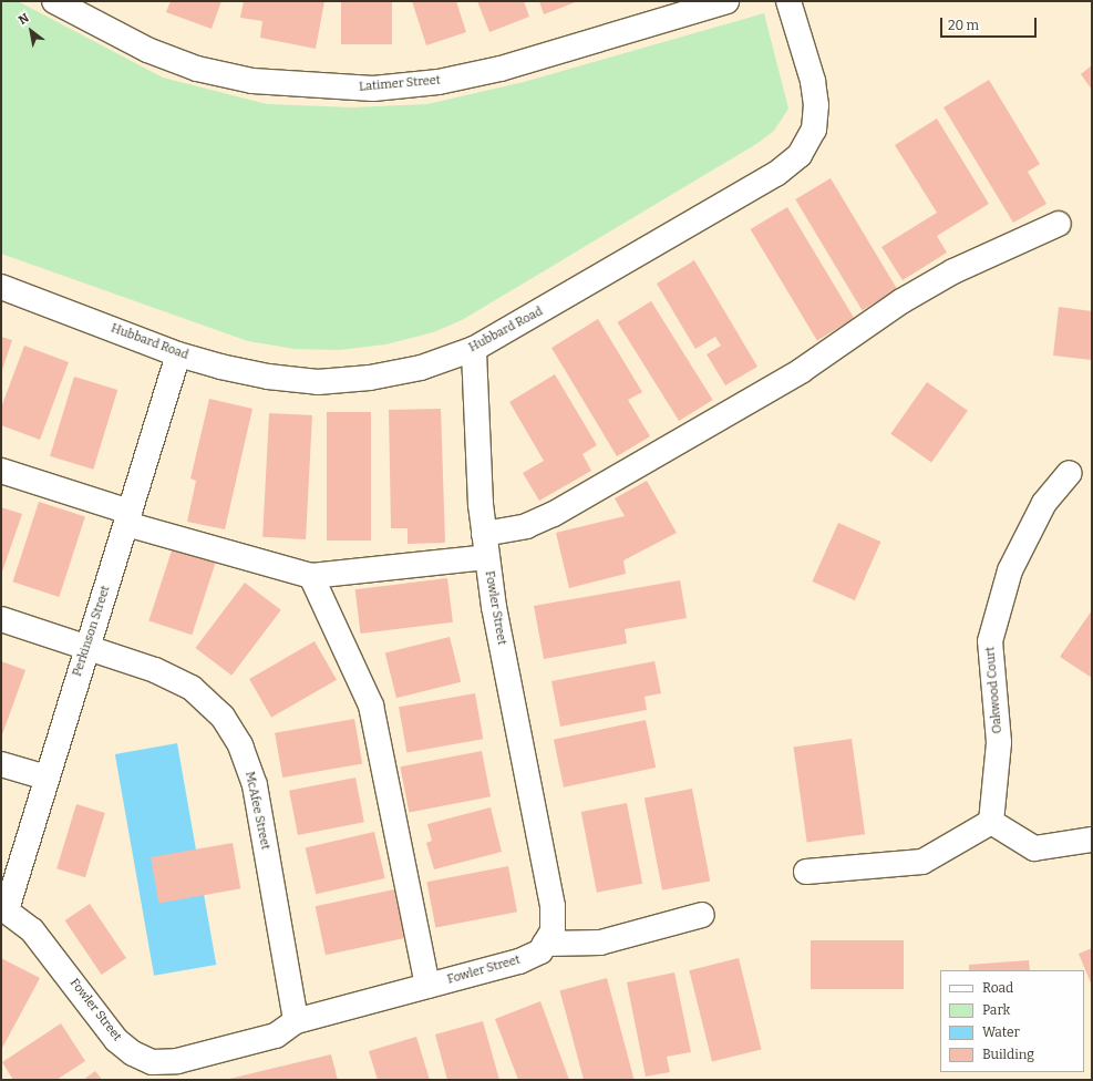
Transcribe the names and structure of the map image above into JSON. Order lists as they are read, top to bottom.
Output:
{
  "streets": {
    "street": [
      "Latimer Street",
      "Hubbard Road",
      "Fowler Street",
      "Perkinson Street",
      "Oakwood Court",
      "McAfee Street"
    ]
  },
  "crossings": [
    ["Hubbard Road", "Fowler Street"],
    ["Hubbard Road", "Perkinson Street"],
    ["Fowler Street", "Perkinson Street"],
    ["Fowler Street", "McAfee Street"],
    ["Perkinson Street", "McAfee Street"]
  ],
  "legend": [
    "Road",
    "Park",
    "Water",
    "Building"
  ],
  "scale_bar": "20 m",
  "north": "top left"
}
